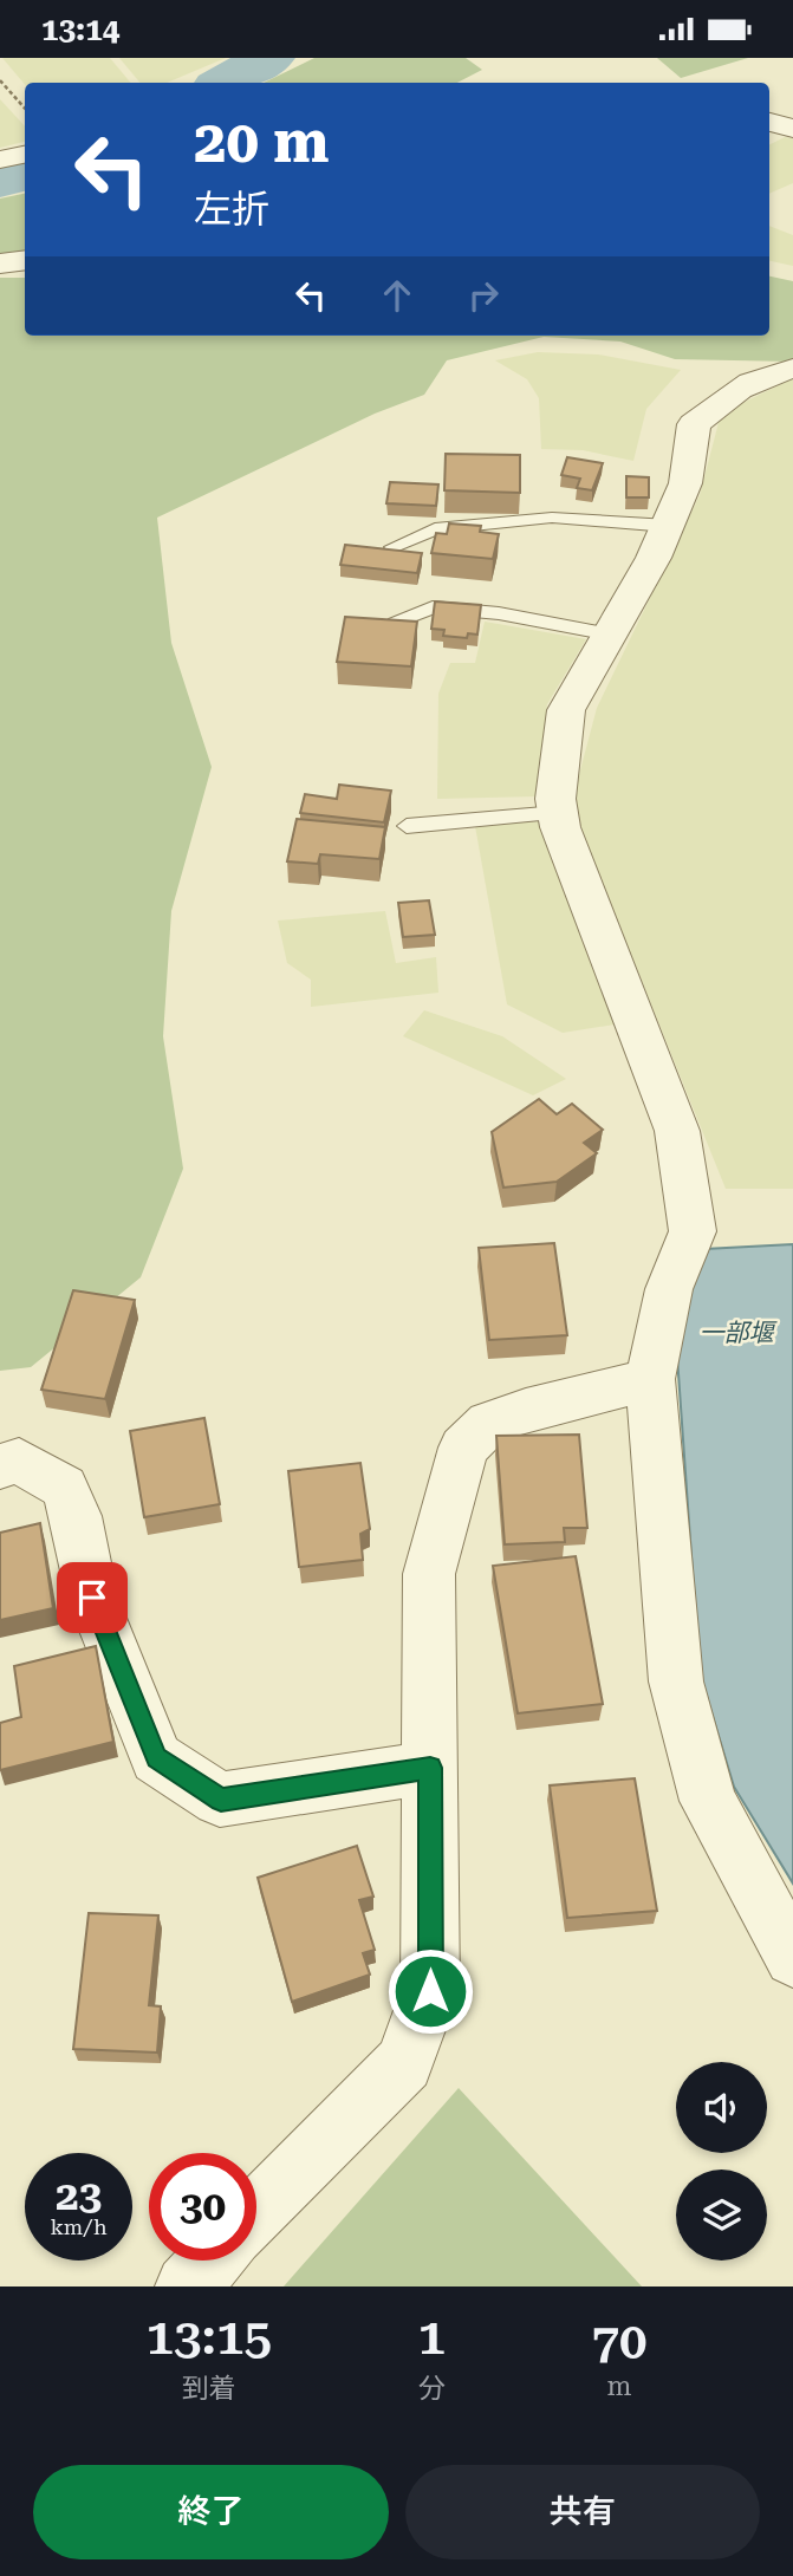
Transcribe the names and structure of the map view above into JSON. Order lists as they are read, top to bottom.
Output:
{
  "water": ["一部堰"],
  "page": {
    "status": "13:14",
    "turn": ["20 m", "左折"],
    "speed": "23 km/h",
    "limit": "30",
    "eta": [
      "13:15",
      "到着",
      "1",
      "分",
      "70",
      "m"
    ],
    "buttons": ["終了", "共有"]
  }
}
